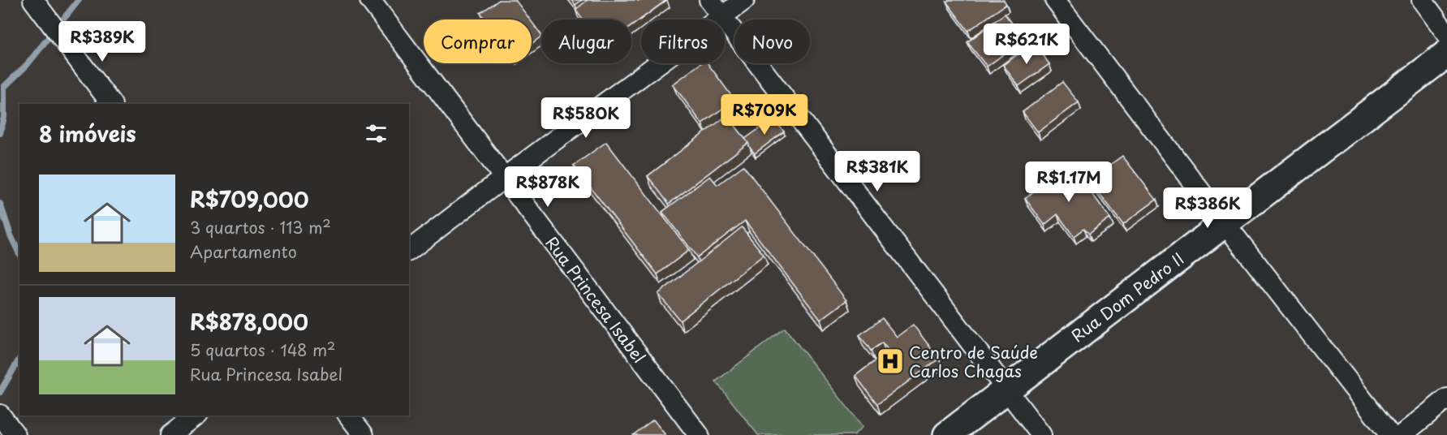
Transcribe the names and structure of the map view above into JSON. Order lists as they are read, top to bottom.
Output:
{
  "streets": {
    "street": ["Rua Dom Pedro II", "Rua Princesa Isabel"]
  },
  "places": {
    "hospital": ["Centro de Saúde Carlos Chagas"]
  },
  "page": {
    "chip": [
      "Comprar",
      "Alugar",
      "Filtros",
      "Novo"
    ],
    "price": [
      "R$389K",
      "R$621K",
      "R$709K",
      "R$580K",
      "R$381K",
      "R$1.17M",
      "R$878K",
      "R$386K"
    ],
    "heading": "8 imóveis",
    "list": [
      {
        "name": "R$709,000",
        "note": "3 quartos · 113 m² · Apartamento"
      },
      {
        "name": "R$878,000",
        "note": "5 quartos · 148 m² · Rua Princesa Isabel"
      }
    ]
  }
}
